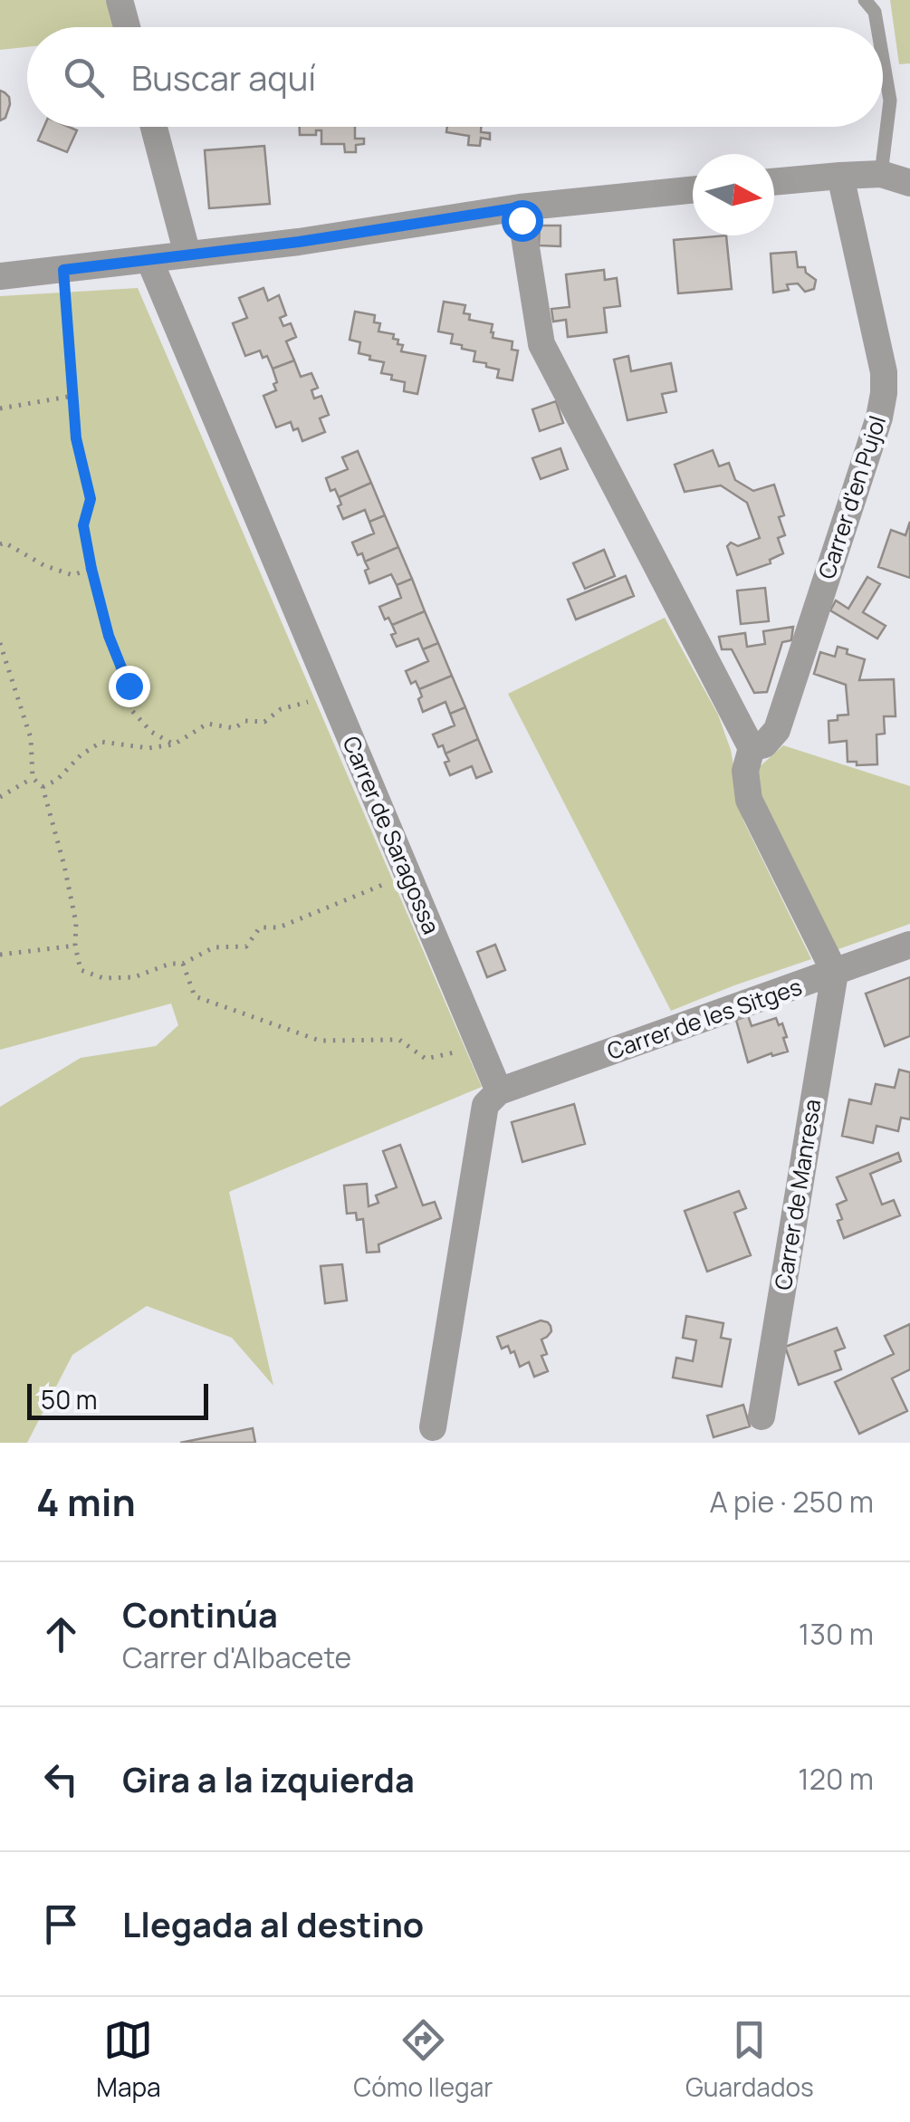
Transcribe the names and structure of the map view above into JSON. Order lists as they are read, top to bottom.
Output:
{
  "streets": {
    "street": [
      "Carrer d'en Pujol",
      "Carrer de Saragossa",
      "Carrer de les Sitges",
      "Carrer de Manresa"
    ]
  },
  "crossings": [
    ["Carrer de Saragossa", "Carrer de les Sitges"],
    ["Carrer de les Sitges", "Carrer de Manresa"]
  ],
  "scale_bar": "50 m",
  "north": "right",
  "page": {
    "search": "Buscar aquí",
    "scale": "50 m",
    "heading": ["4 min", "A pie · 250 m"],
    "list": [
      ["Continúa", "Carrer d'Albacete", "130 m"],
      ["Gira a la izquierda", "120 m"],
      "Llegada al destino"
    ],
    "nav": ["Mapa", "Cómo llegar", "Guardados"]
  }
}
